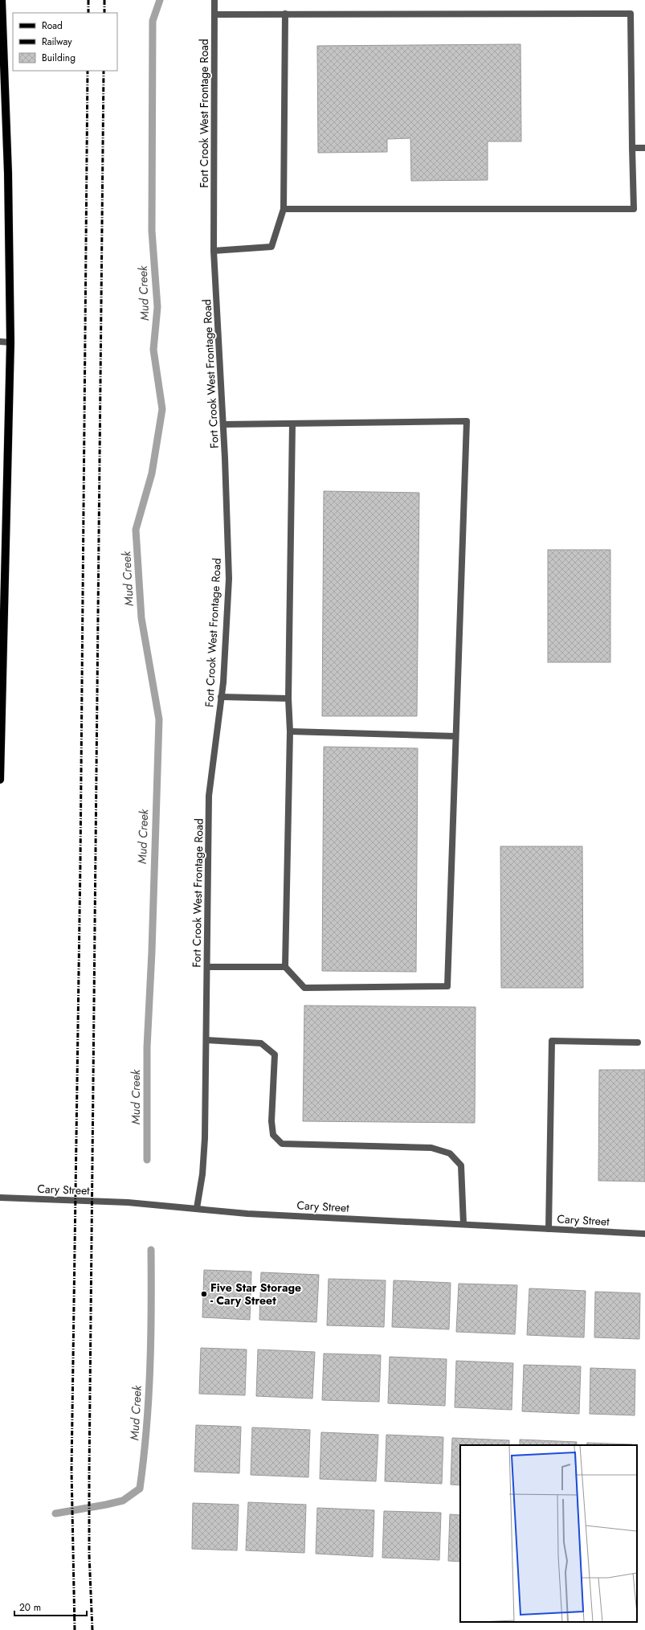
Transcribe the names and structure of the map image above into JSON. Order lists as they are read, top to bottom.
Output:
{
  "streets": {
    "street": ["Fort Crook West Frontage Road", "Cary Street"]
  },
  "crossings": [
    ["Fort Crook West Frontage Road", "Cary Street"]
  ],
  "water": ["Mud Creek"],
  "places": ["Five Star Storage - Cary Street"],
  "legend": ["Road", "Railway", "Building"],
  "scale_bar": "20 m"
}
